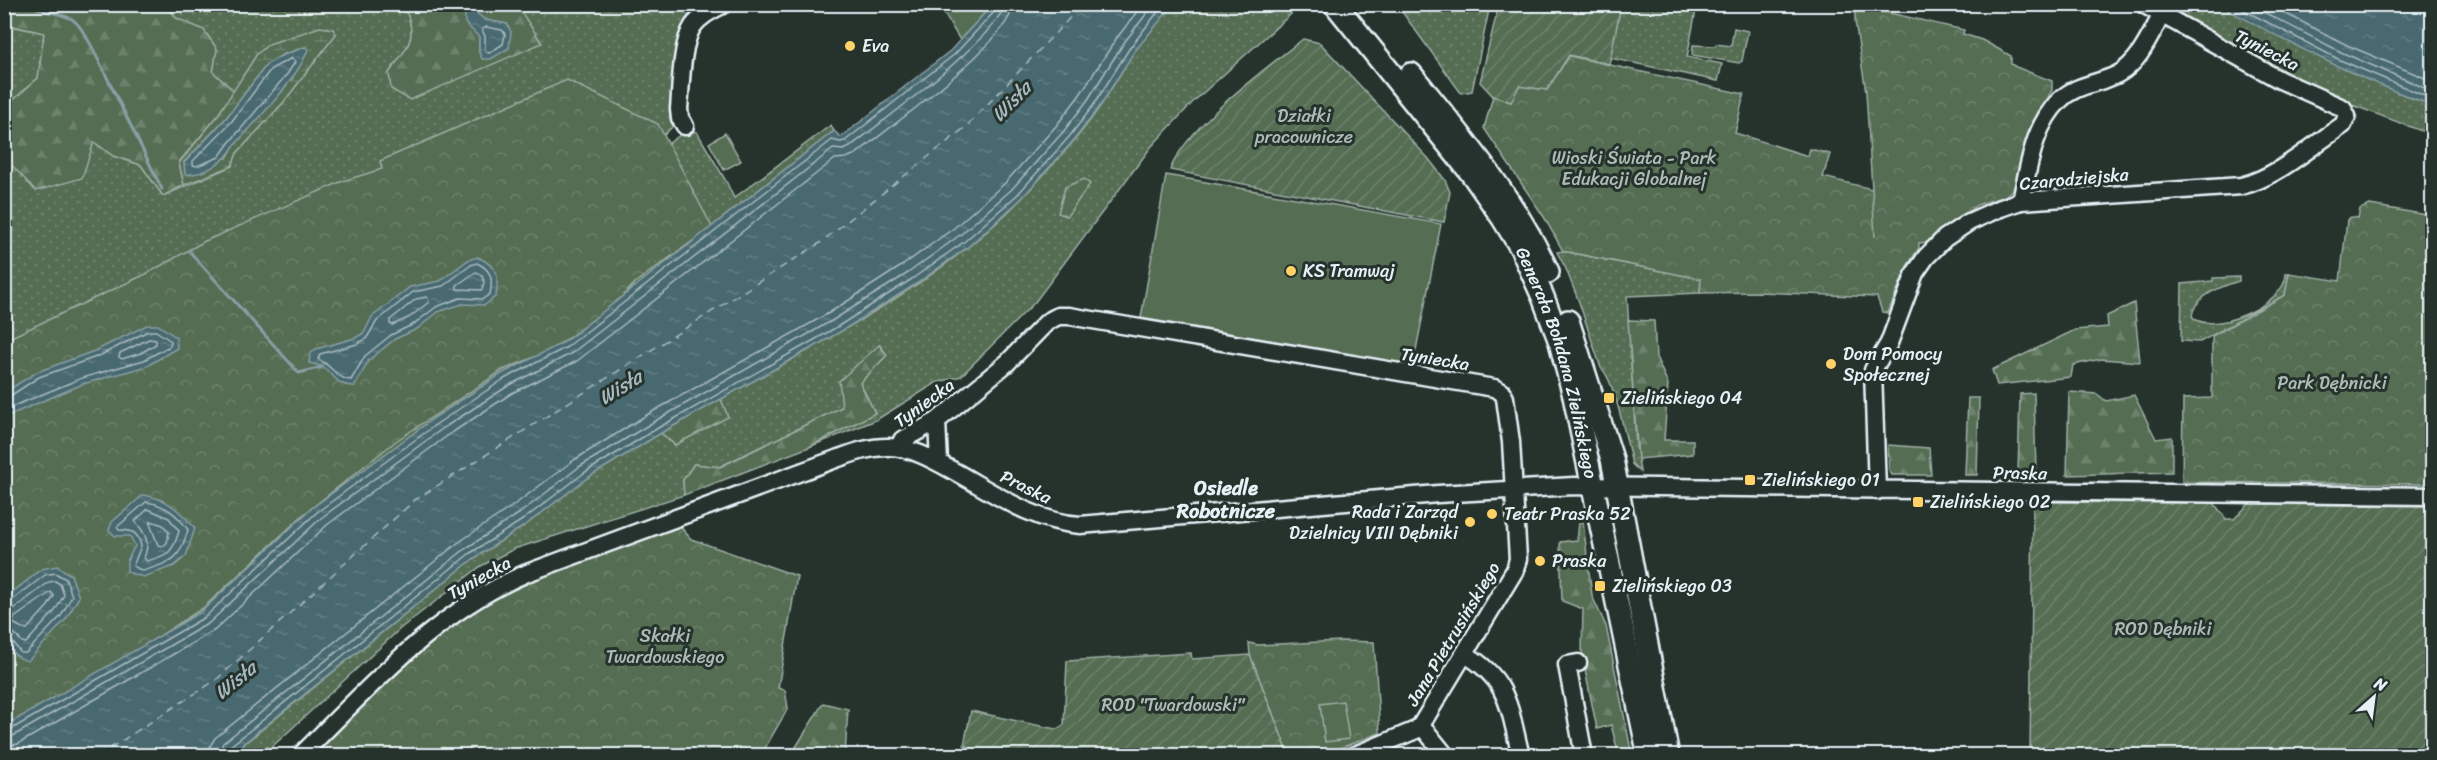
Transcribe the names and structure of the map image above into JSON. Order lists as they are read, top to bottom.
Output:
{
  "streets": {
    "main road": ["Generała Bohdana Zielińskiego"],
    "street": [
      "Tyniecka",
      "Czarodziejska",
      "Praska",
      "Jana Pietrusińskiego"
    ]
  },
  "crossings": [
    ["Tyniecka", "Czarodziejska"],
    ["Tyniecka", "Praska"],
    ["Tyniecka", "Jana Pietrusińskiego"],
    ["Czarodziejska", "Praska"],
    ["Generała Bohdana Zielińskiego", "Praska"],
    ["Praska", "Jana Pietrusińskiego"]
  ],
  "districts": ["Osiedle Robotnicze"],
  "water": ["Wisła"],
  "parks": [
    "Działki pracownicze",
    "Wioski Świata - Park Edukacji Globalnej",
    "Park Dębnicki",
    "ROD Dębniki",
    "Skałki Twardowskiego",
    "ROD \"Twardowski\""
  ],
  "places": {
    "other": [
      "Eva",
      "KS Tramwaj",
      "Dom Pomocy Społecznej",
      "Teatr Praska 52",
      "Rada i Zarząd Dzielnicy VIII Dębniki",
      "Praska"
    ],
    "transit": [
      "Zielińskiego 04",
      "Zielińskiego 01",
      "Zielińskiego 02",
      "Zielińskiego 03"
    ]
  },
  "north": "top right"
}
